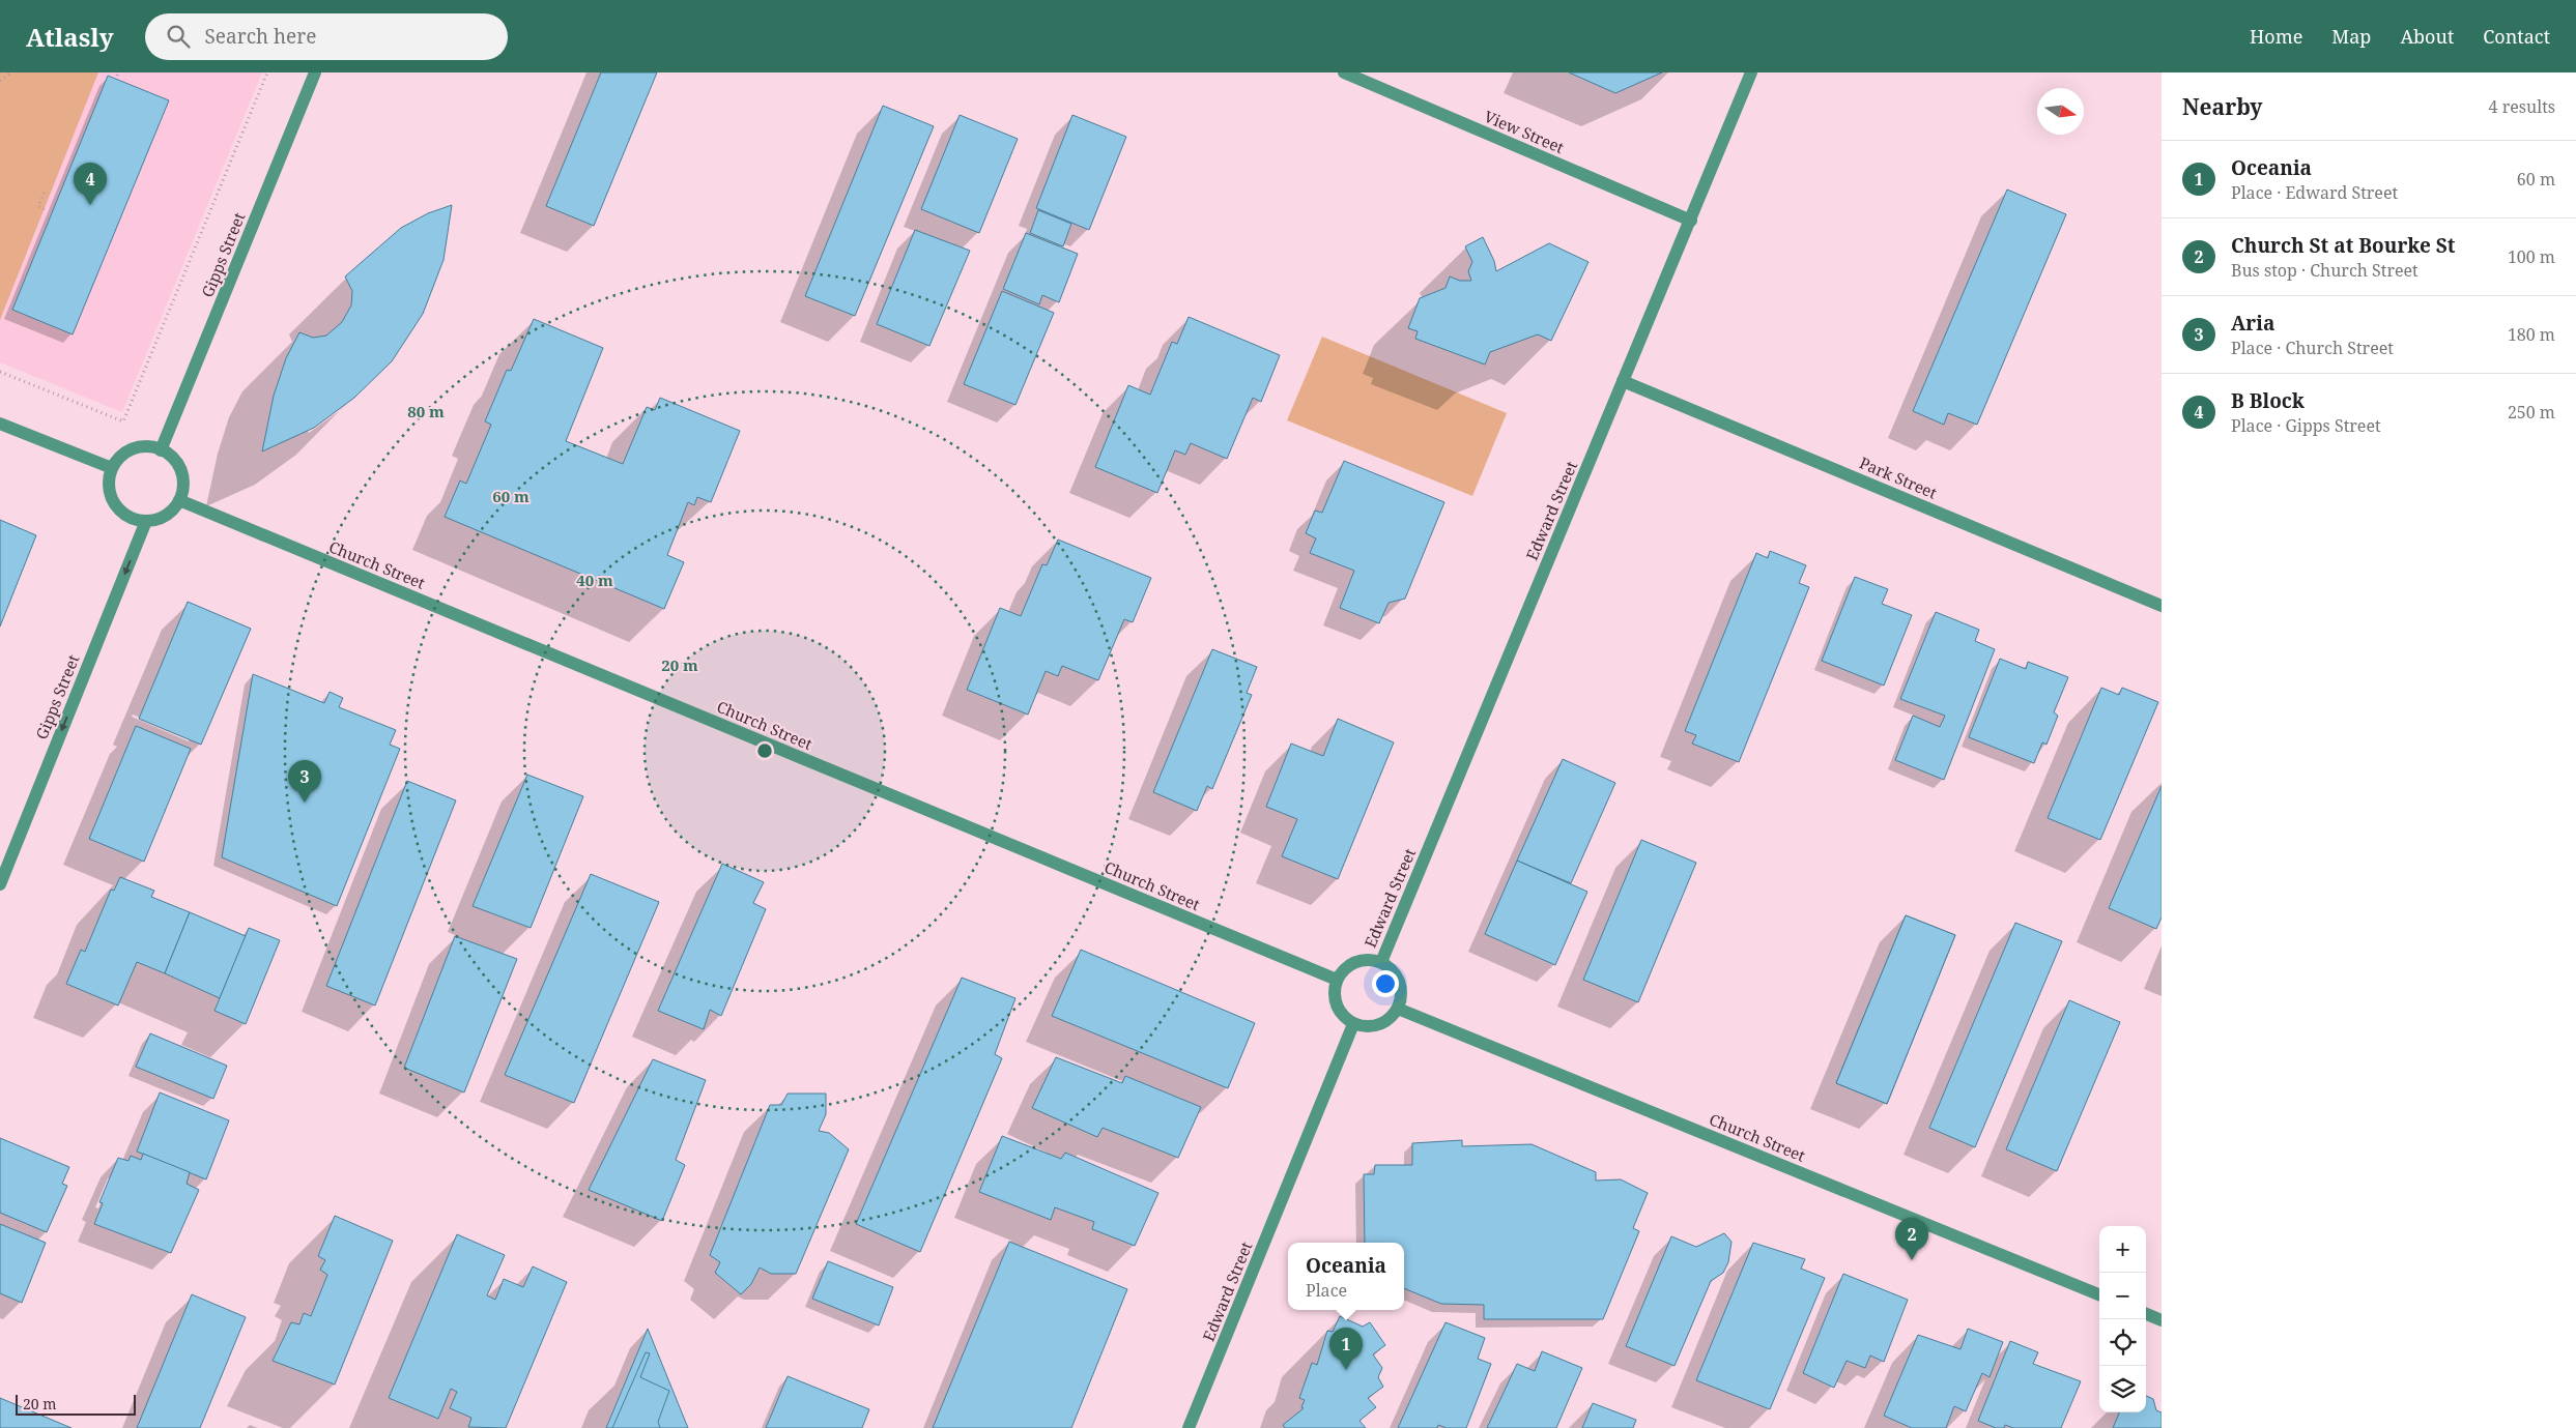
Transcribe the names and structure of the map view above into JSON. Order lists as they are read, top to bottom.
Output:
{
  "streets": {
    "street": [
      "View Street",
      "Gipps Street",
      "Park Street",
      "Edward Street",
      "Church Street"
    ]
  },
  "crossings": [
    ["View Street", "Edward Street"],
    ["Gipps Street", "Church Street"],
    ["Park Street", "Edward Street"],
    ["Edward Street", "Church Street"]
  ],
  "one_way": ["Gipps Street"],
  "scale_bar": "20 m",
  "north": "right",
  "page": {
    "header": "Atlasly",
    "search": "Search here",
    "nav": [
      "Home",
      "Map",
      "About",
      "Contact"
    ],
    "heading": ["Nearby", "4 results"],
    "list": [
      {
        "mark": "1",
        "name": "Oceania",
        "note": "Place · Edward Street",
        "value": "60 m"
      },
      {
        "mark": "2",
        "name": "Church St at Bourke St",
        "note": "Bus stop · Church Street",
        "value": "100 m"
      },
      {
        "mark": "3",
        "name": "Aria",
        "note": "Place · Church Street",
        "value": "180 m"
      },
      {
        "mark": "4",
        "name": "B Block",
        "note": "Place · Gipps Street",
        "value": "250 m"
      }
    ],
    "pins": [
      "4",
      "3",
      "2",
      "1"
    ],
    "map_buttons": ["+", "−"],
    "popup": ["Oceania", "Place"],
    "scale": "20 m"
  },
  "rings": [
    "80 m",
    "60 m",
    "40 m",
    "20 m"
  ]
}
